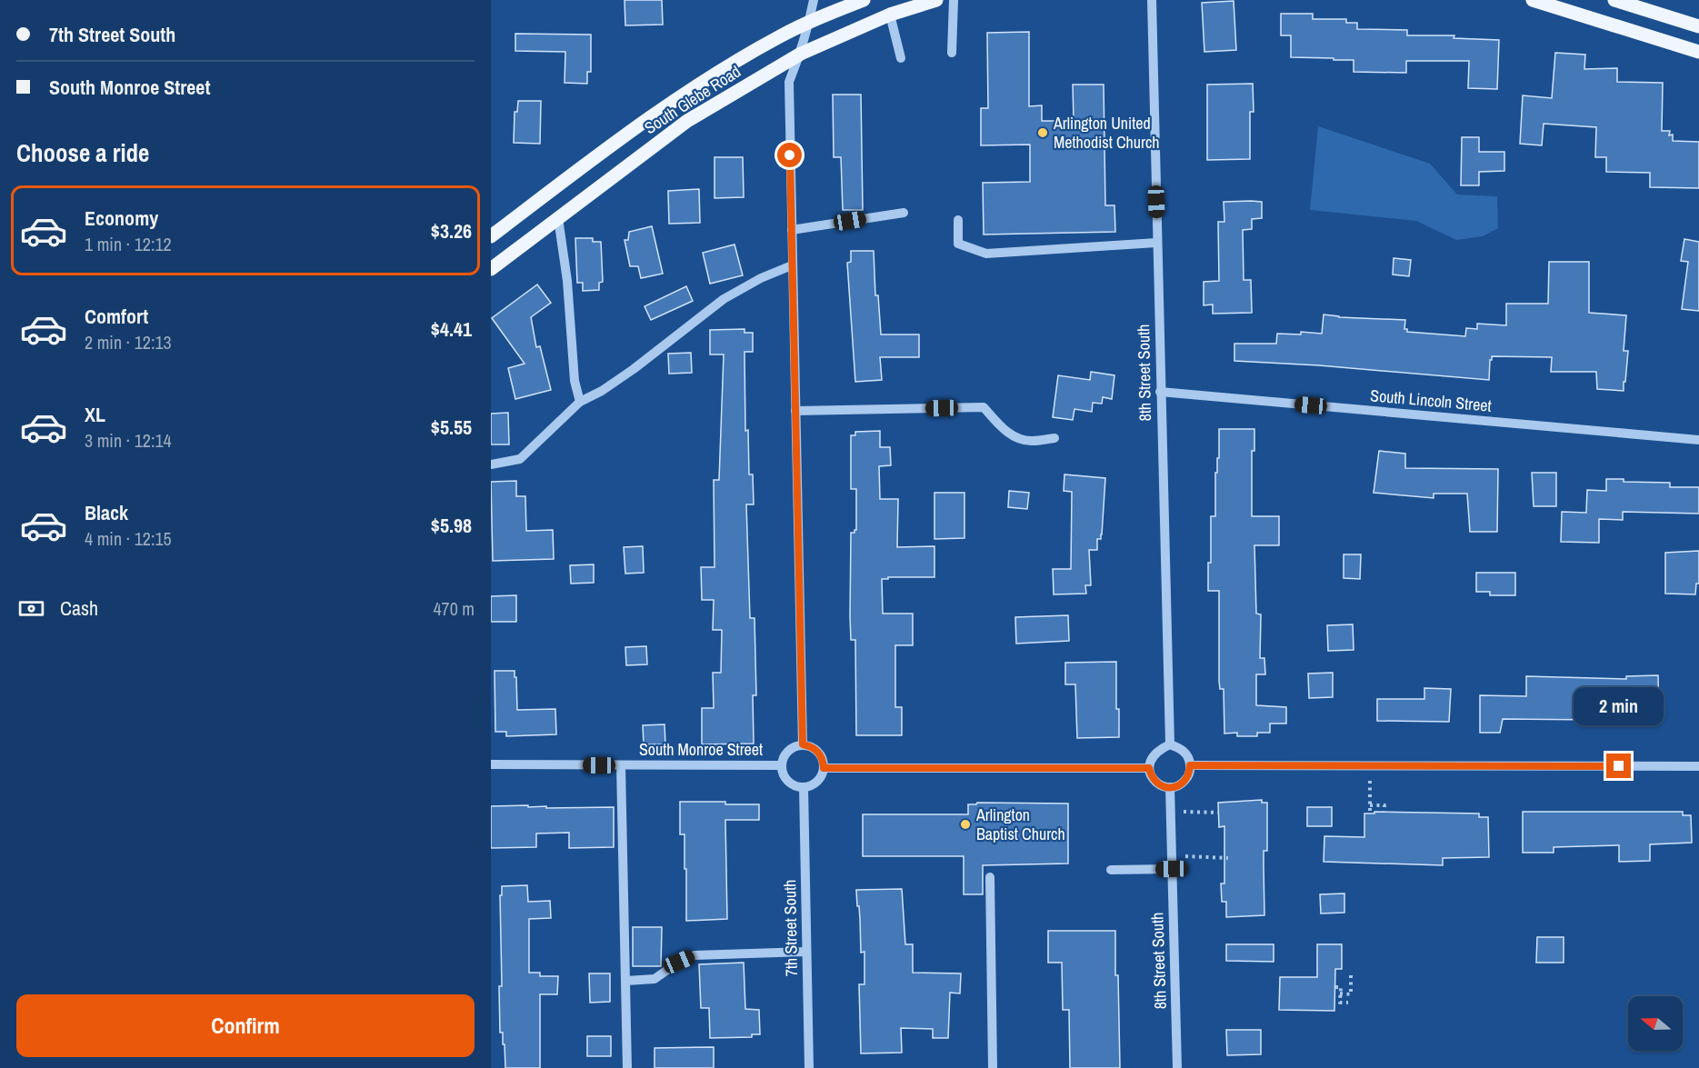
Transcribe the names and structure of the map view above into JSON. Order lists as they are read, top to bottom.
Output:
{
  "streets": {
    "main road": ["South Glebe Road"],
    "street": [
      "8th Street South",
      "South Lincoln Street",
      "South Monroe Street",
      "7th Street South"
    ]
  },
  "crossings": [
    ["8th Street South", "South Lincoln Street"],
    ["South Monroe Street", "7th Street South"]
  ],
  "places": ["Arlington United Methodist Church", "Arlington Baptist Church"],
  "north": "left",
  "page": {
    "banner": ["7th Street South", "South Monroe Street"],
    "heading": "Choose a ride",
    "list": [
      {
        "name": "Economy",
        "note": "1 min · 12:12",
        "value": "$3.26"
      },
      {
        "name": "Comfort",
        "note": "2 min · 12:13",
        "value": "$4.41"
      },
      {
        "name": "XL",
        "note": "3 min · 12:14",
        "value": "$5.55"
      },
      {
        "name": "Black",
        "note": "4 min · 12:15",
        "value": "$5.98"
      }
    ],
    "pay": ["Cash", "470 m"],
    "bubble": "2 min",
    "buttons": "Confirm"
  }
}
